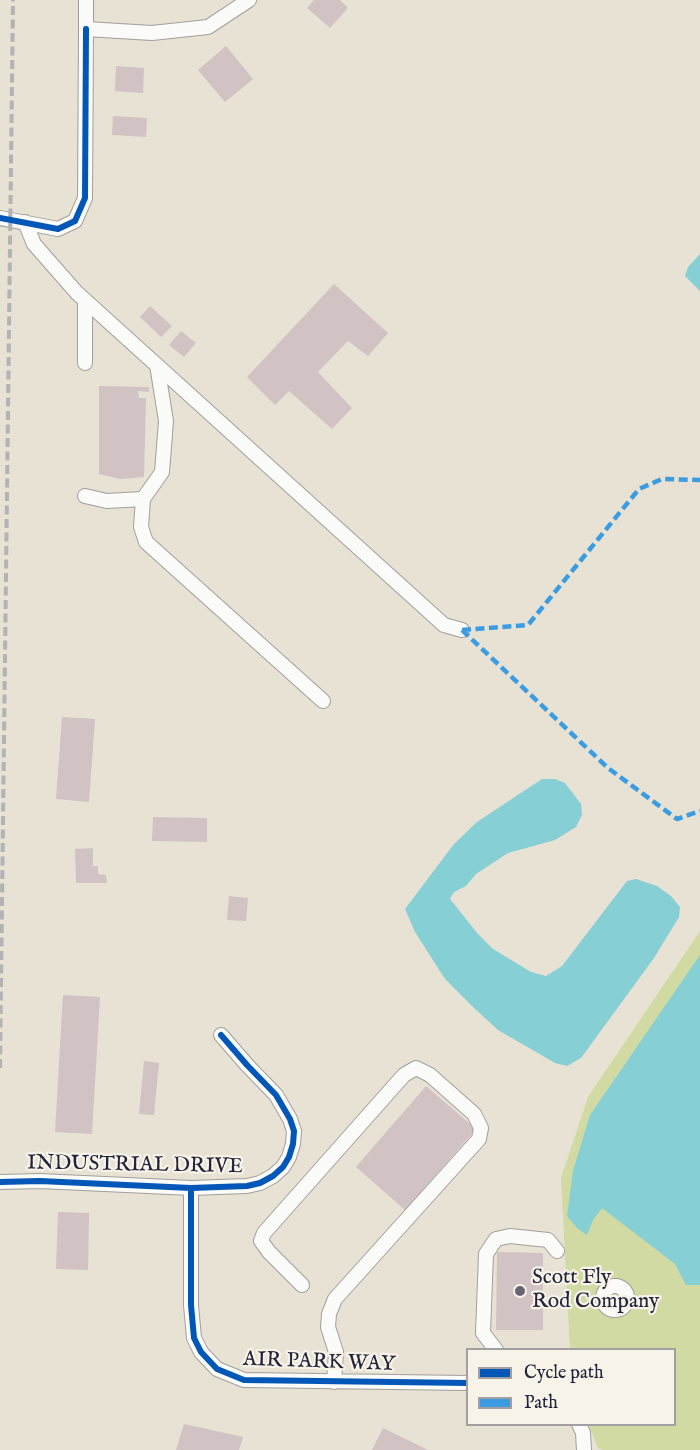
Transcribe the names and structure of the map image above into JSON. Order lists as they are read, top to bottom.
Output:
{
  "streets": {
    "street": ["INDUSTRIAL DRIVE", "AIR PARK WAY"]
  },
  "crossings": [
    ["INDUSTRIAL DRIVE", "AIR PARK WAY"]
  ],
  "places": ["Scott Fly Rod Company"],
  "legend": ["Cycle path", "Path"]
}
